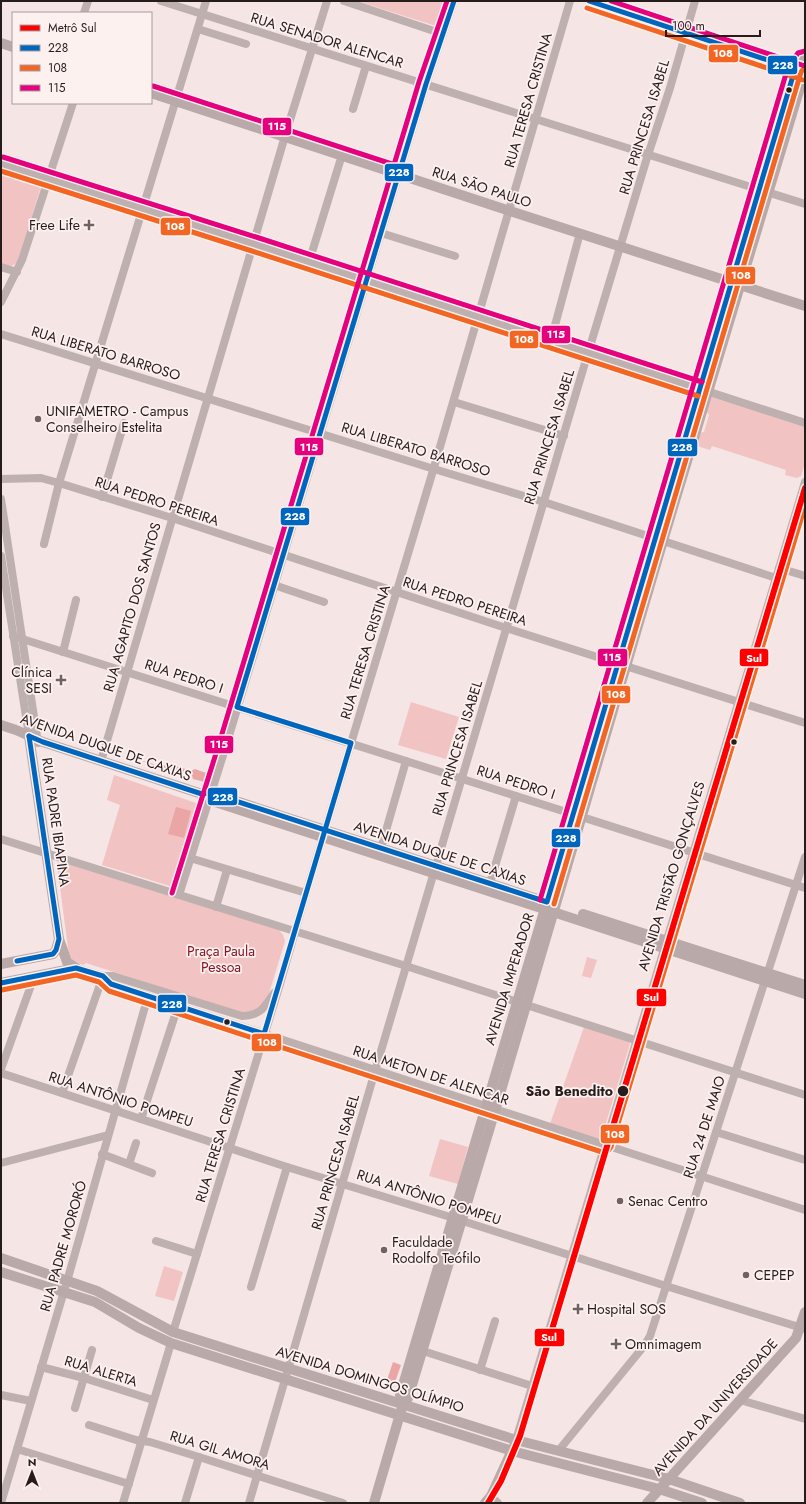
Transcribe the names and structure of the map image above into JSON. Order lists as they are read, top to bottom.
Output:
{
  "streets": {
    "main road": [
      "RUA SÃO PAULO",
      "AVENIDA DUQUE DE CAXIAS",
      "RUA PADRE IBIAPINA",
      "AVENIDA TRISTÃO GONÇALVES",
      "AVENIDA IMPERADOR",
      "AVENIDA DOMINGOS OLÍMPIO",
      "AVENIDA DA UNIVERSIDADE"
    ],
    "street": [
      "RUA SENADOR ALENCAR",
      "RUA TERESA CRISTINA",
      "RUA PRINCESA ISABEL",
      "RUA LIBERATO BARROSO",
      "RUA PEDRO PEREIRA",
      "RUA AGAPITO DOS SANTOS",
      "RUA PEDRO I",
      "RUA METON DE ALENCAR",
      "RUA ANTÔNIO POMPEU",
      "RUA 24 DE MAIO",
      "RUA PADRE MORORÓ",
      "RUA ALERTA",
      "RUA GIL AMORA"
    ]
  },
  "crossings": [
    ["RUA SENADOR ALENCAR", "RUA TERESA CRISTINA"],
    ["RUA SENADOR ALENCAR", "RUA PRINCESA ISABEL"],
    ["RUA SENADOR ALENCAR", "RUA AGAPITO DOS SANTOS"],
    ["RUA SENADOR ALENCAR", "AVENIDA IMPERADOR"],
    ["RUA TERESA CRISTINA", "RUA SÃO PAULO"],
    ["RUA TERESA CRISTINA", "RUA LIBERATO BARROSO"],
    ["RUA TERESA CRISTINA", "RUA PEDRO PEREIRA"],
    ["RUA TERESA CRISTINA", "RUA PEDRO I"],
    ["RUA TERESA CRISTINA", "AVENIDA DUQUE DE CAXIAS"],
    ["RUA TERESA CRISTINA", "RUA METON DE ALENCAR"],
    ["RUA TERESA CRISTINA", "RUA ANTÔNIO POMPEU"],
    ["RUA TERESA CRISTINA", "AVENIDA DOMINGOS OLÍMPIO"],
    ["RUA PRINCESA ISABEL", "RUA SÃO PAULO"],
    ["RUA PRINCESA ISABEL", "RUA LIBERATO BARROSO"],
    ["RUA PRINCESA ISABEL", "RUA PEDRO PEREIRA"],
    ["RUA PRINCESA ISABEL", "RUA PEDRO I"],
    ["RUA PRINCESA ISABEL", "AVENIDA DUQUE DE CAXIAS"],
    ["RUA PRINCESA ISABEL", "RUA METON DE ALENCAR"],
    ["RUA PRINCESA ISABEL", "RUA ANTÔNIO POMPEU"],
    ["RUA PRINCESA ISABEL", "AVENIDA DOMINGOS OLÍMPIO"],
    ["RUA PRINCESA ISABEL", "RUA GIL AMORA"],
    ["RUA SÃO PAULO", "RUA AGAPITO DOS SANTOS"],
    ["RUA SÃO PAULO", "AVENIDA IMPERADOR"],
    ["RUA LIBERATO BARROSO", "RUA AGAPITO DOS SANTOS"],
    ["RUA LIBERATO BARROSO", "AVENIDA TRISTÃO GONÇALVES"],
    ["RUA LIBERATO BARROSO", "AVENIDA IMPERADOR"],
    ["RUA PEDRO PEREIRA", "RUA AGAPITO DOS SANTOS"],
    ["RUA PEDRO PEREIRA", "AVENIDA TRISTÃO GONÇALVES"],
    ["RUA PEDRO PEREIRA", "AVENIDA IMPERADOR"],
    ["RUA AGAPITO DOS SANTOS", "RUA PEDRO I"],
    ["RUA AGAPITO DOS SANTOS", "AVENIDA DUQUE DE CAXIAS"],
    ["RUA PEDRO I", "RUA PADRE IBIAPINA"],
    ["RUA PEDRO I", "AVENIDA TRISTÃO GONÇALVES"],
    ["RUA PEDRO I", "AVENIDA IMPERADOR"],
    ["RUA PEDRO I", "RUA 24 DE MAIO"],
    ["AVENIDA DUQUE DE CAXIAS", "RUA PADRE IBIAPINA"],
    ["AVENIDA DUQUE DE CAXIAS", "AVENIDA TRISTÃO GONÇALVES"],
    ["AVENIDA DUQUE DE CAXIAS", "AVENIDA IMPERADOR"],
    ["AVENIDA DUQUE DE CAXIAS", "RUA 24 DE MAIO"],
    ["RUA PADRE IBIAPINA", "RUA METON DE ALENCAR"],
    ["AVENIDA TRISTÃO GONÇALVES", "RUA METON DE ALENCAR"],
    ["AVENIDA TRISTÃO GONÇALVES", "RUA ANTÔNIO POMPEU"],
    ["AVENIDA TRISTÃO GONÇALVES", "AVENIDA DOMINGOS OLÍMPIO"],
    ["AVENIDA IMPERADOR", "RUA METON DE ALENCAR"],
    ["AVENIDA IMPERADOR", "RUA ANTÔNIO POMPEU"],
    ["AVENIDA IMPERADOR", "AVENIDA DOMINGOS OLÍMPIO"],
    ["RUA METON DE ALENCAR", "RUA 24 DE MAIO"],
    ["RUA METON DE ALENCAR", "RUA PADRE MORORÓ"],
    ["RUA ANTÔNIO POMPEU", "RUA 24 DE MAIO"],
    ["RUA ANTÔNIO POMPEU", "RUA PADRE MORORÓ"],
    ["RUA ANTÔNIO POMPEU", "AVENIDA DA UNIVERSIDADE"],
    ["RUA 24 DE MAIO", "AVENIDA DOMINGOS OLÍMPIO"],
    ["RUA PADRE MORORÓ", "RUA ALERTA"],
    ["RUA PADRE MORORÓ", "AVENIDA DOMINGOS OLÍMPIO"],
    ["AVENIDA DOMINGOS OLÍMPIO", "AVENIDA DA UNIVERSIDADE"]
  ],
  "parks": ["Praça Paula Pessoa"],
  "places": {
    "health": [
      "Free Life",
      "Clínica SESI",
      "Hospital SOS",
      "Omnimagem"
    ],
    "other": [
      "UNIFAMETRO - Campus Conselheiro Estelita",
      "São Benedito",
      "Senac Centro",
      "Faculdade Rodolfo Teófilo",
      "CEPEP"
    ]
  },
  "lines": [
    "transit line 228",
    "transit line 115",
    "transit line 108",
    "metro line Sul"
  ],
  "legend": [
    "Metrô Sul",
    "228",
    "108",
    "115"
  ],
  "scale_bar": "100 m",
  "north": "top"
}
